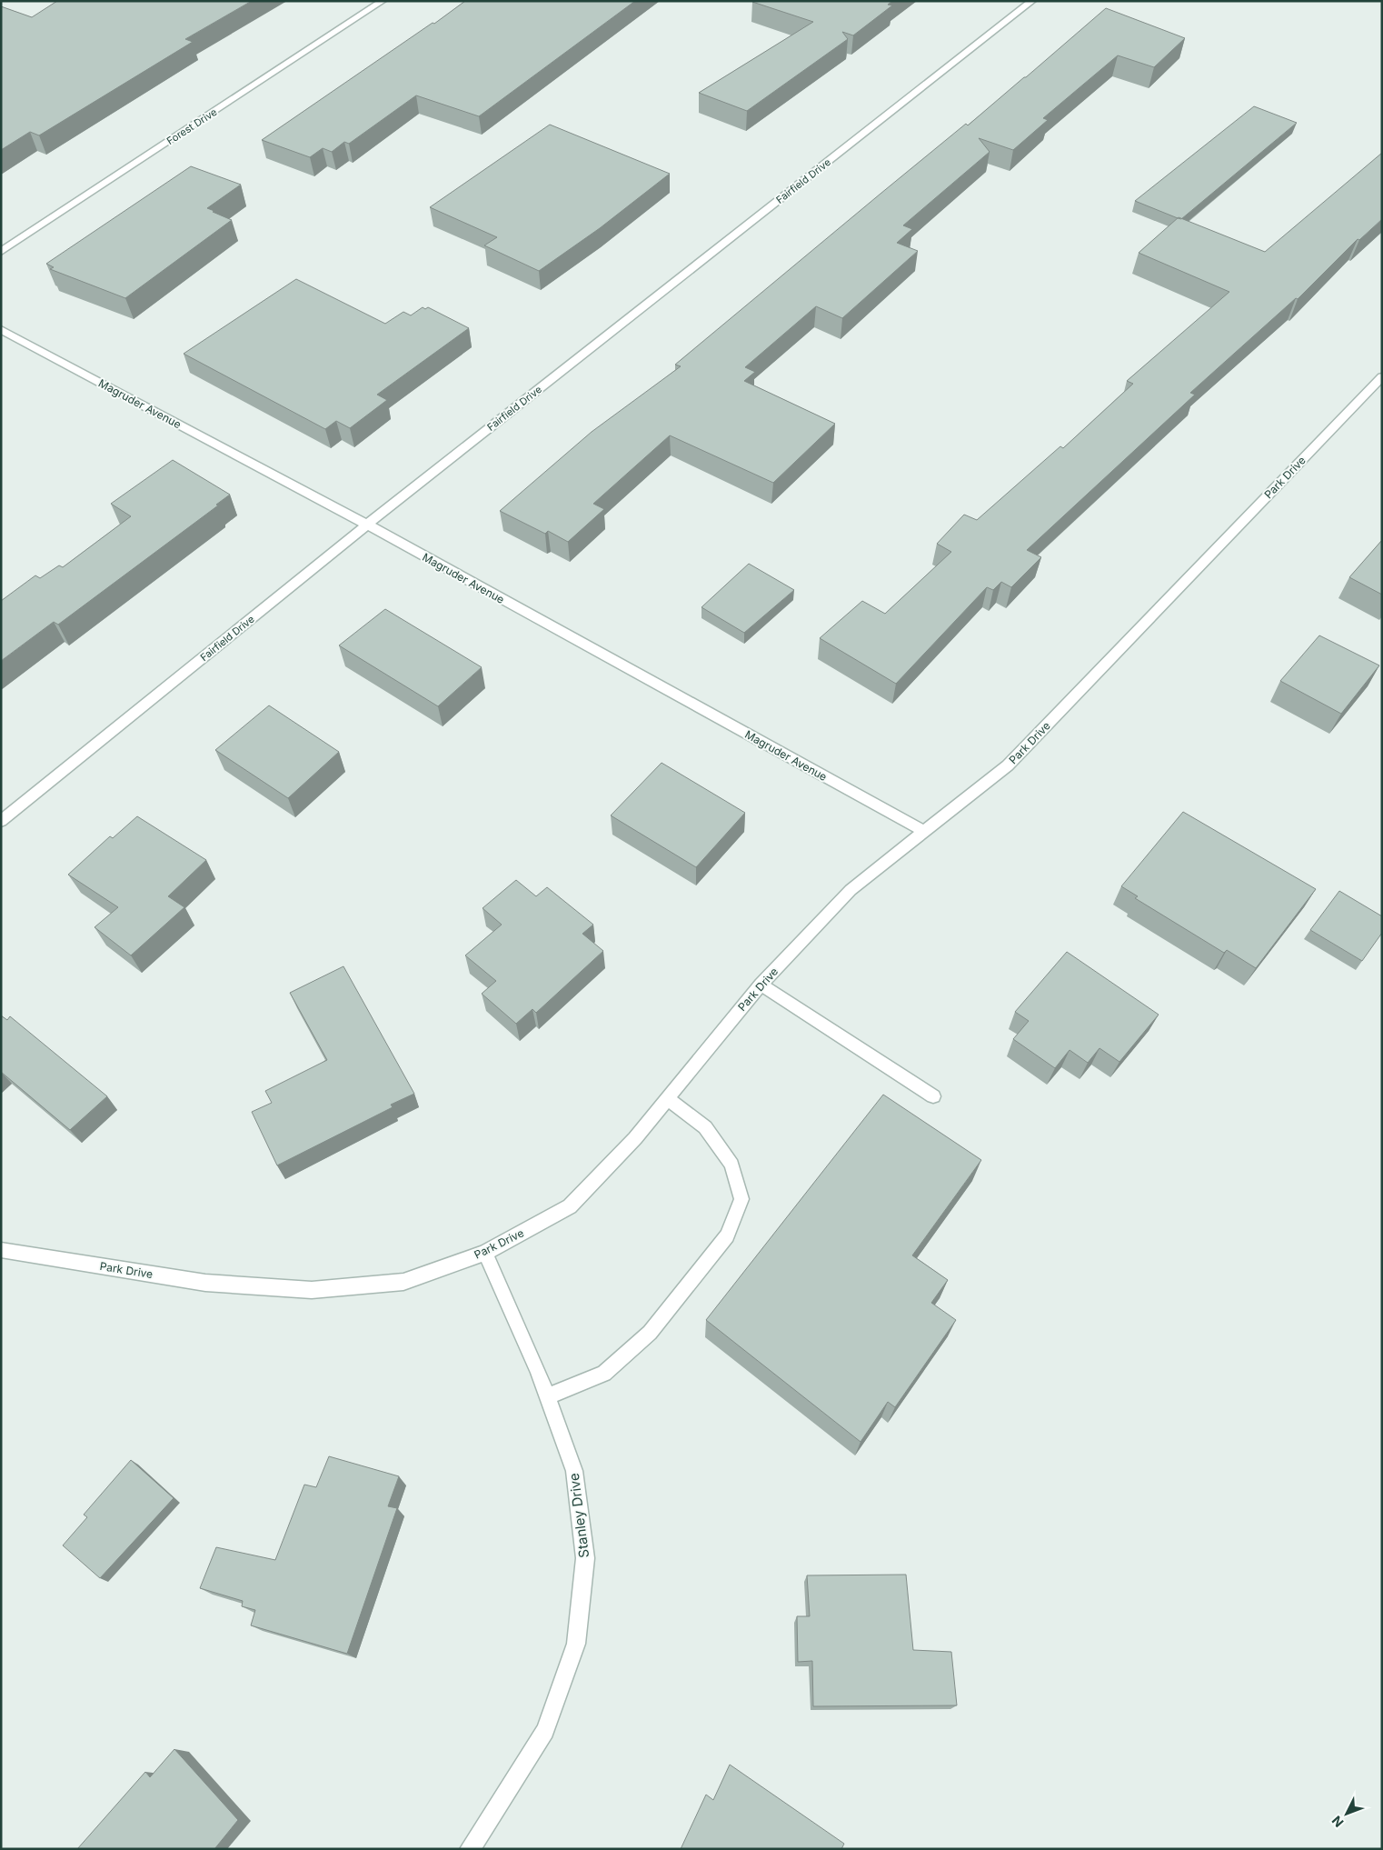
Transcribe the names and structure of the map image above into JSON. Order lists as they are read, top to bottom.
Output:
{
  "streets": {
    "street": [
      "Forest Drive",
      "Fairfield Drive",
      "Magruder Avenue",
      "Park Drive",
      "Stanley Drive"
    ]
  },
  "crossings": [
    ["Fairfield Drive", "Magruder Avenue"],
    ["Magruder Avenue", "Park Drive"],
    ["Park Drive", "Stanley Drive"]
  ],
  "north": "bottom left"
}
